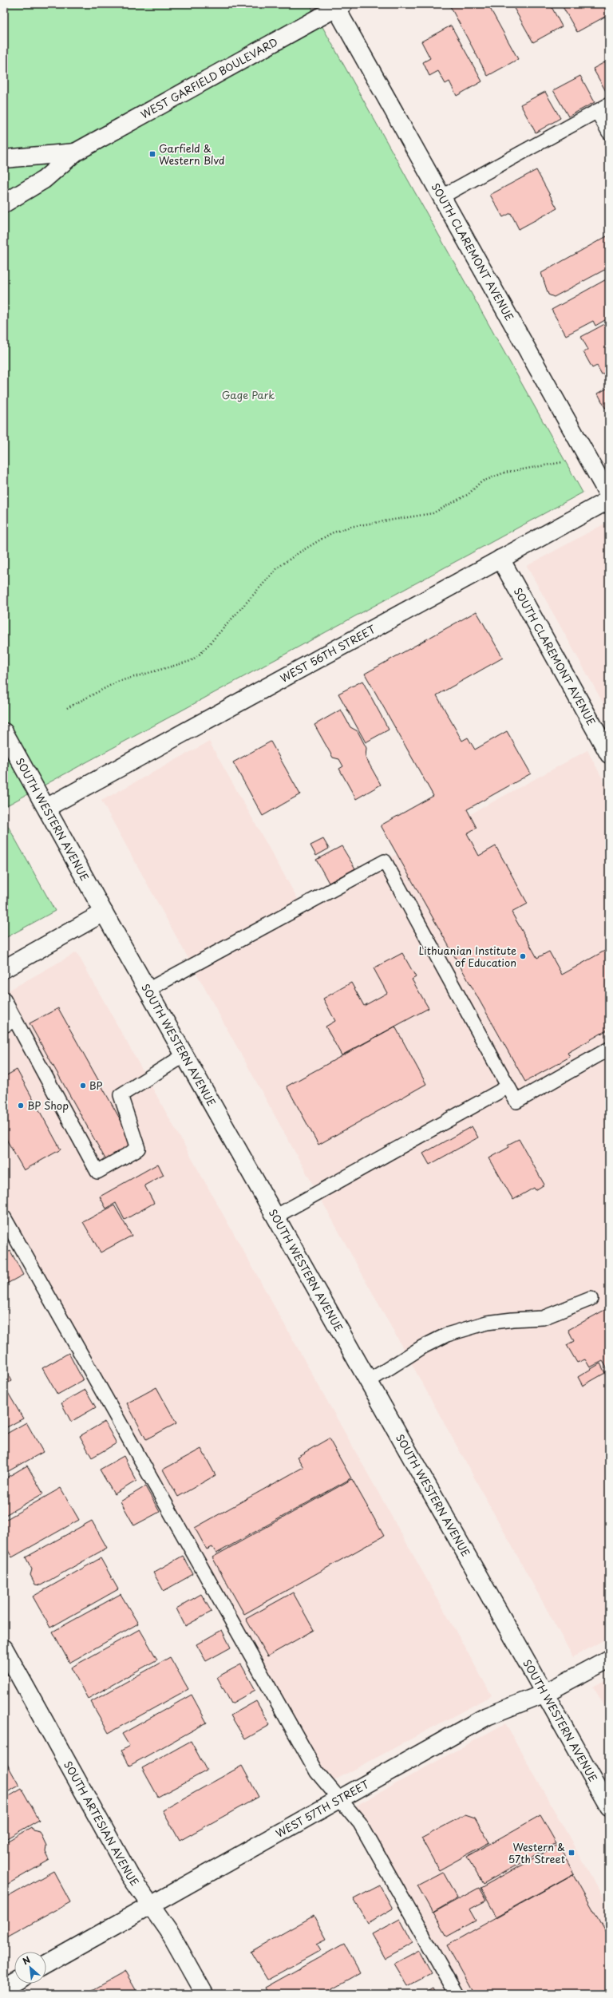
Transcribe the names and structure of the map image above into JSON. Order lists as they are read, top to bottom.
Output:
{
  "streets": {
    "street": [
      "WEST GARFIELD BOULEVARD",
      "SOUTH CLAREMONT AVENUE",
      "WEST 56TH STREET",
      "SOUTH WESTERN AVENUE",
      "WEST 57TH STREET",
      "SOUTH ARTESIAN AVENUE"
    ]
  },
  "crossings": [
    ["WEST GARFIELD BOULEVARD", "SOUTH CLAREMONT AVENUE"],
    ["SOUTH CLAREMONT AVENUE", "WEST 56TH STREET"],
    ["WEST 56TH STREET", "SOUTH WESTERN AVENUE"],
    ["SOUTH WESTERN AVENUE", "WEST 57TH STREET"],
    ["WEST 57TH STREET", "SOUTH ARTESIAN AVENUE"]
  ],
  "parks": ["Gage Park"],
  "places": {
    "transit": ["Garfield & Western Blvd", "Western & 57th Street"],
    "other": ["Lithuanian Institute of Education", "BP", "BP Shop"]
  },
  "north": "top left"
}
